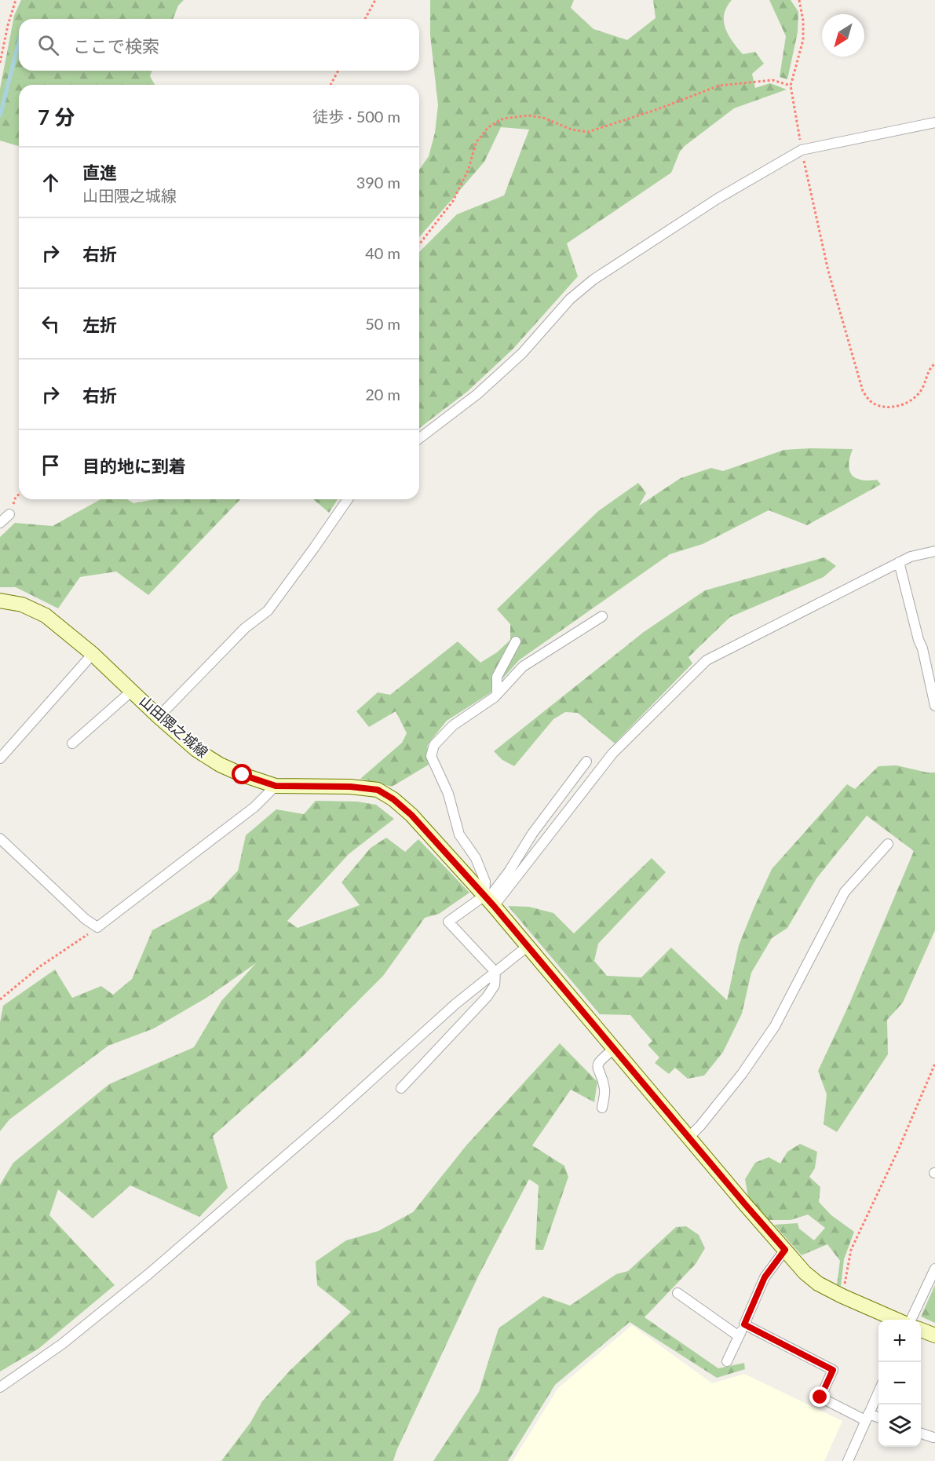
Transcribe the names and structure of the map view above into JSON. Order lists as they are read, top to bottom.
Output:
{
  "streets": {
    "main road": ["山田隈之城線"]
  },
  "north": "bottom left",
  "page": {
    "search": "ここで検索",
    "heading": ["7 分", "徒歩 · 500 m"],
    "list": [
      ["直進", "山田隈之城線", "390 m"],
      ["右折", "40 m"],
      ["左折", "50 m"],
      ["右折", "20 m"],
      "目的地に到着"
    ],
    "map_buttons": ["+", "−"]
  }
}
